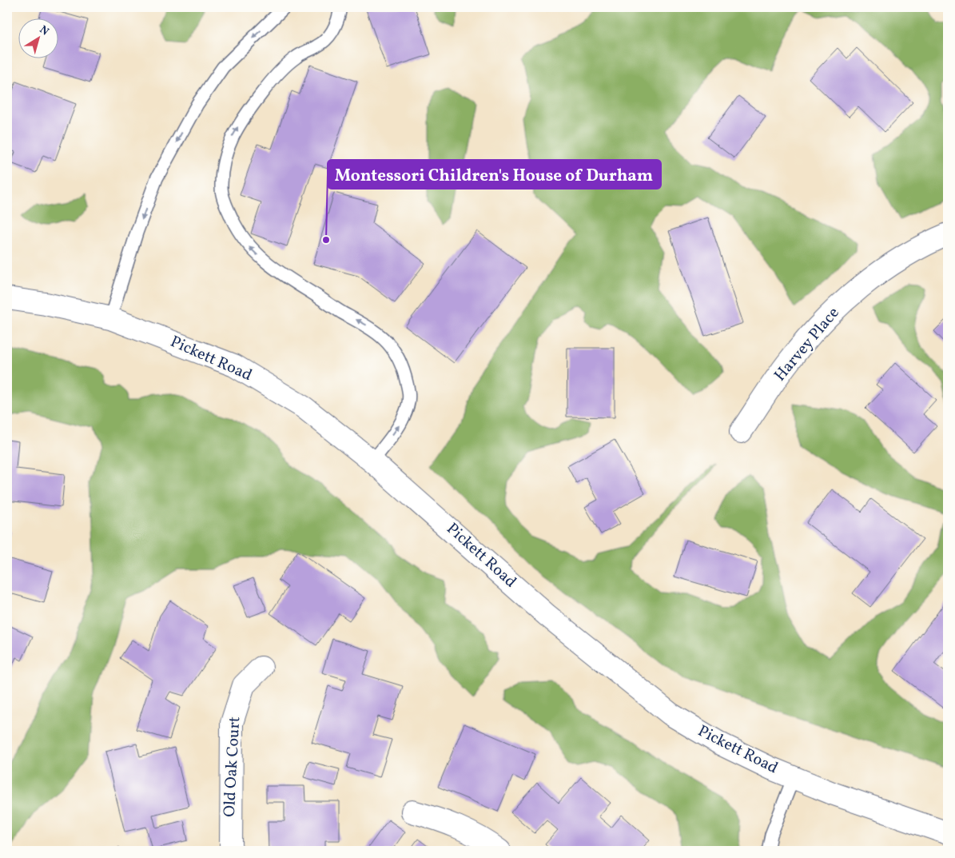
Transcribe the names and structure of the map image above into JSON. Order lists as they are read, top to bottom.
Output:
{
  "streets": {
    "street": ["Harvey Place", "Pickett Road", "Old Oak Court"]
  },
  "places": ["Montessori Children's House of Durham"],
  "north": "top right"
}
